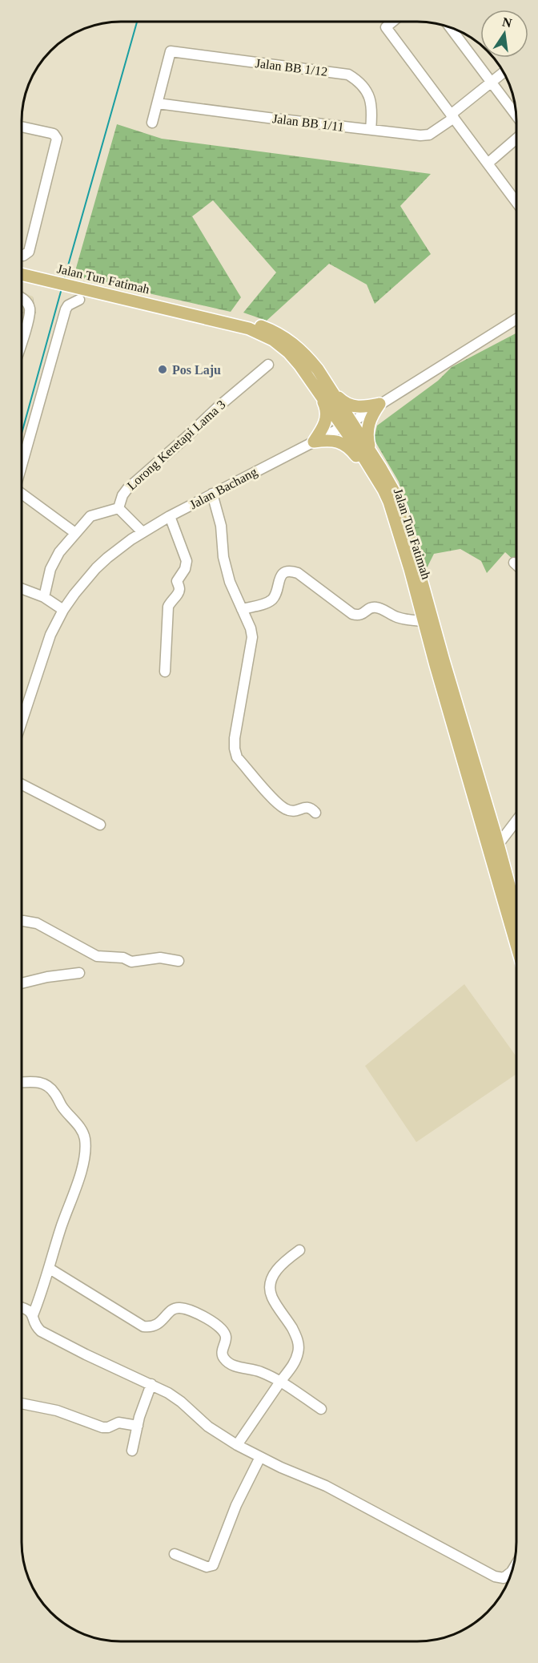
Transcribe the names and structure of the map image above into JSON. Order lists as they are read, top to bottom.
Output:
{
  "streets": {
    "main road": ["Jalan Tun Fatimah"],
    "street": [
      "Jalan BB 1/12",
      "Jalan BB 1/11",
      "Lorong Keretapi Lama 3",
      "Jalan Bachang"
    ]
  },
  "crossings": [
    ["Jalan BB 1/12", "Jalan BB 1/11"],
    ["Jalan Tun Fatimah", "Jalan Bachang"]
  ],
  "places": ["Pos Laju"],
  "north": "top"
}
